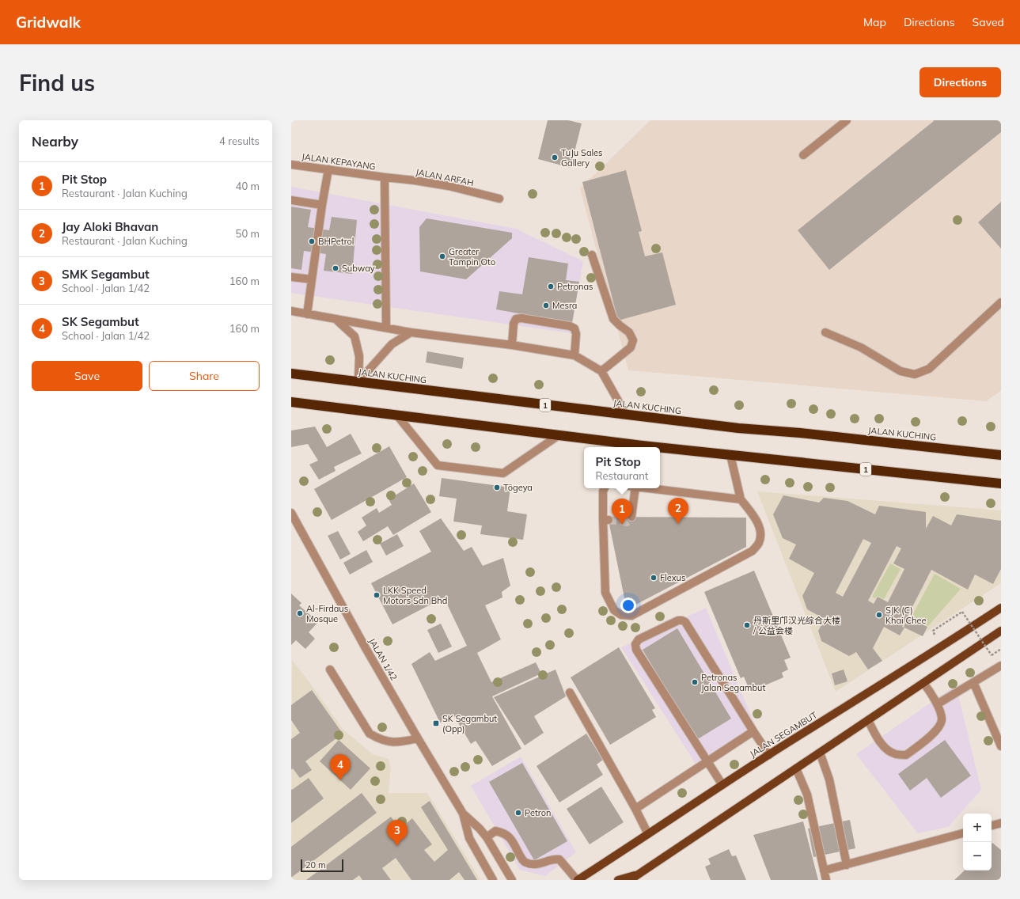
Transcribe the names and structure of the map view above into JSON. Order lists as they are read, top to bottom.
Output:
{
  "streets": {
    "highway": ["JALAN KUCHING", "1"],
    "main road": ["JALAN SEGAMBUT"],
    "street": ["JALAN KEPAYANG", "JALAN ARFAH", "JALAN 1/42"]
  },
  "crossings": [
    ["JALAN KEPAYANG", "JALAN ARFAH"]
  ],
  "places": {
    "other": [
      "TuJu Sales Gallery",
      "BHPetrol",
      "Greater Tampin Oto",
      "Subway",
      "Petronas",
      "Mesra",
      "Tōgeya",
      "Flexus",
      "LKK Speed Motors Sdn Bhd",
      "Al-Firdaus Mosque",
      "SJK (C) Khai Chee",
      "丹斯里邝汉光综合大楼 / 公益会楼",
      "Petronas Jalan Segambut",
      "Petron"
    ],
    "transit": ["SK Segambut (Opp)"]
  },
  "scale_bar": "20 m",
  "page": {
    "header": "Gridwalk",
    "nav": ["Map", "Directions", "Saved"],
    "buttons": [
      "Directions",
      ["Save", "Share"]
    ],
    "title": "Find us",
    "heading": ["Nearby", "4 results"],
    "list": [
      {
        "mark": "1",
        "name": "Pit Stop",
        "note": "Restaurant · Jalan Kuching",
        "value": "40 m"
      },
      {
        "mark": "2",
        "name": "Jay Aloki Bhavan",
        "note": "Restaurant · Jalan Kuching",
        "value": "50 m"
      },
      {
        "mark": "3",
        "name": "SMK Segambut",
        "note": "School · Jalan 1/42",
        "value": "160 m"
      },
      {
        "mark": "4",
        "name": "SK Segambut",
        "note": "School · Jalan 1/42",
        "value": "160 m"
      }
    ],
    "popup": ["Pit Stop", "Restaurant"],
    "pins": [
      "2",
      "1",
      "4",
      "3"
    ],
    "map_buttons": ["+", "−"],
    "scale": "20 m"
  }
}
